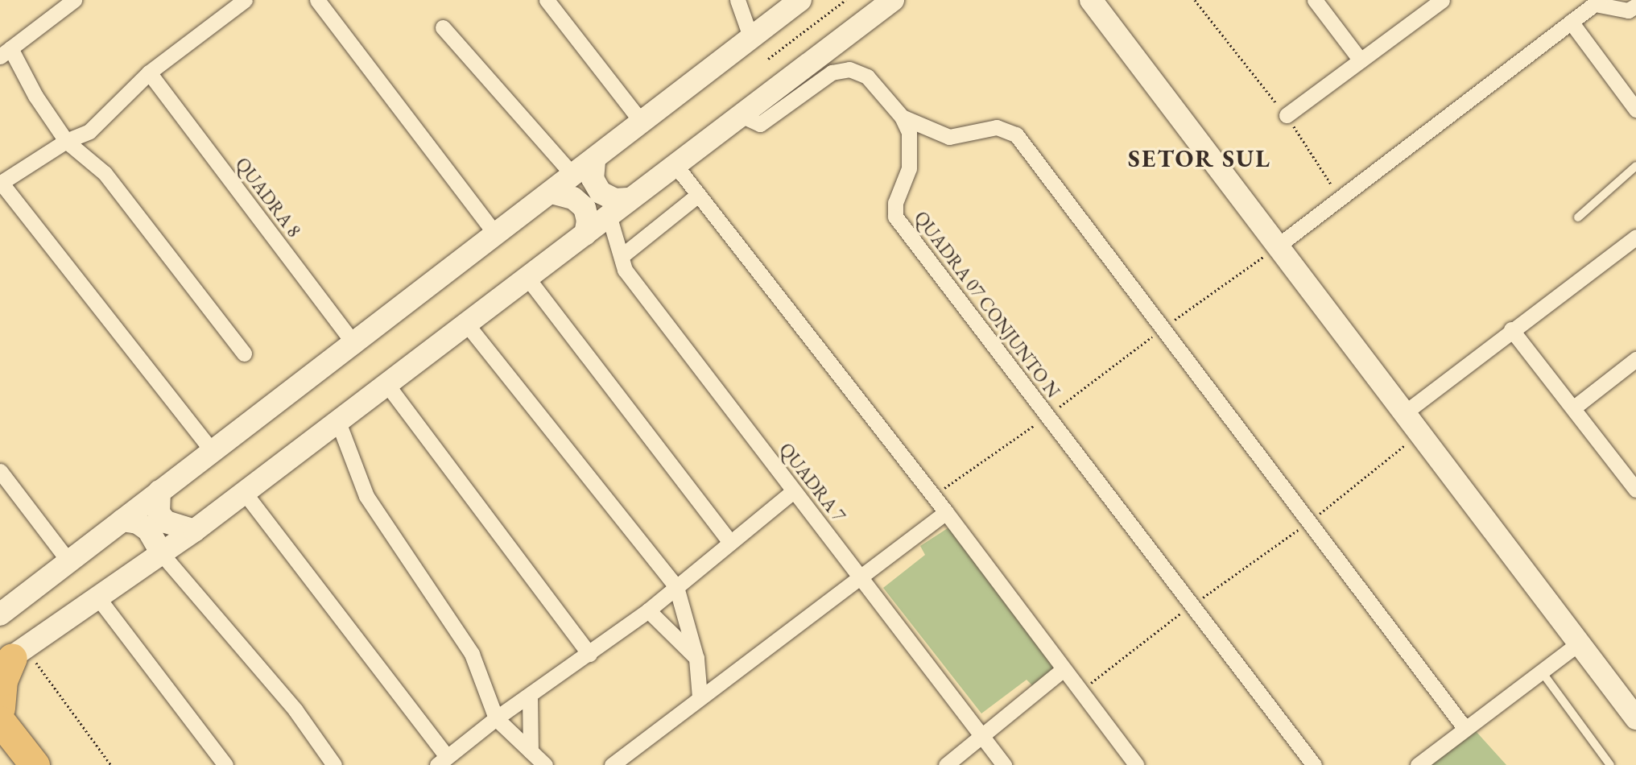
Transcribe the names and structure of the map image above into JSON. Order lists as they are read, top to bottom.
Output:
{
  "streets": {
    "street": ["QUADRA 8", "QUADRA 07 CONJUNTO N", "QUADRA 7"]
  },
  "districts": ["SETOR SUL"]
}
